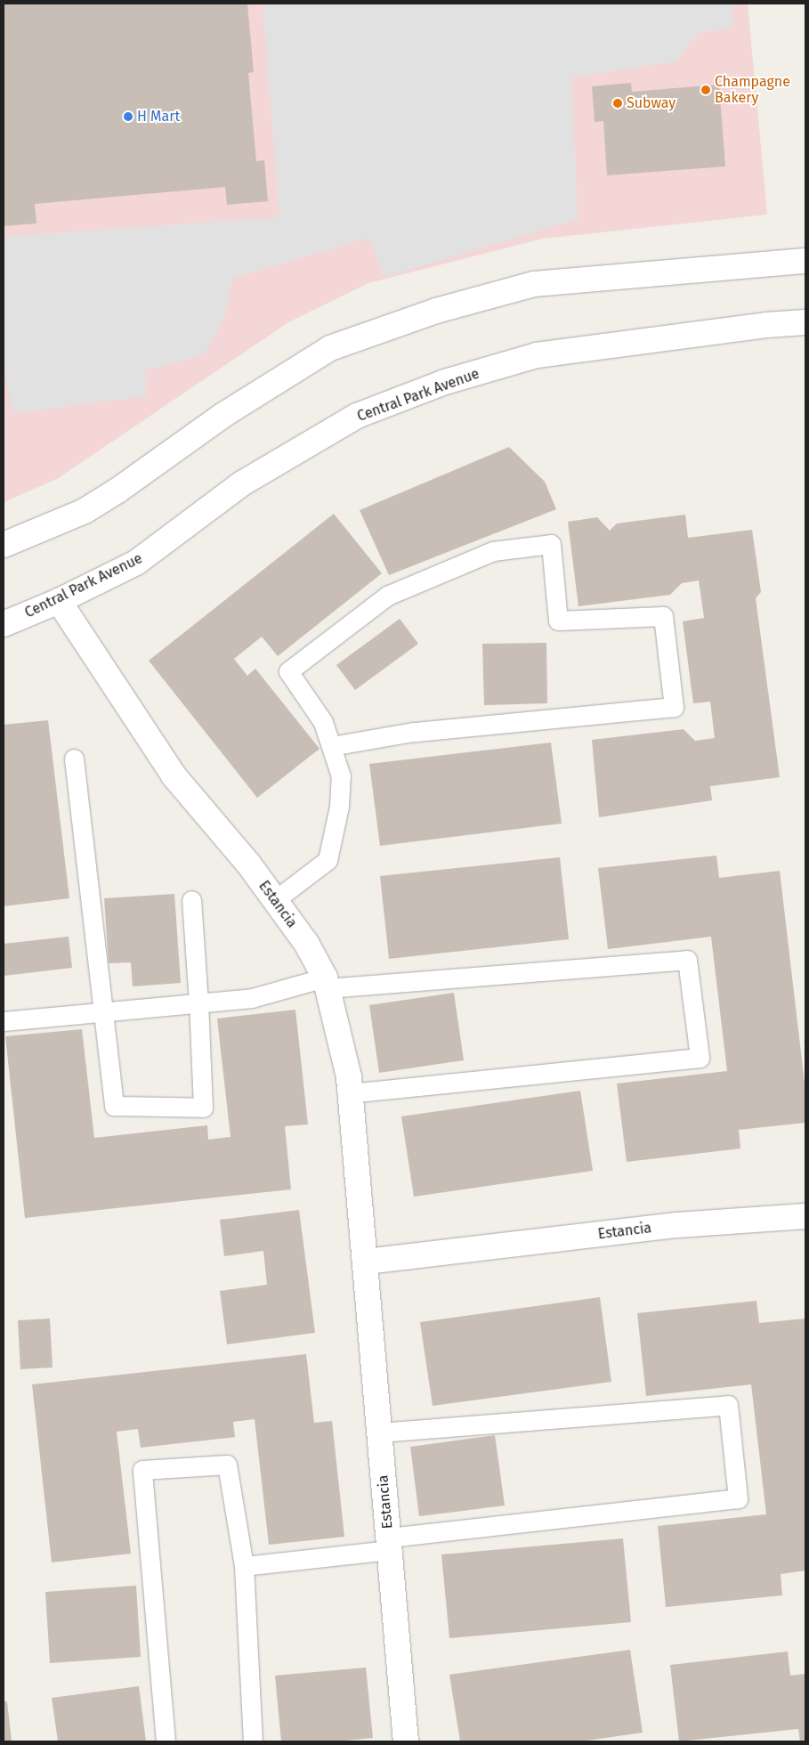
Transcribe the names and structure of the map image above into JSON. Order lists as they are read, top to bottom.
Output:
{
  "streets": {
    "street": ["Central Park Avenue", "Estancia"]
  },
  "crossings": [
    ["Central Park Avenue", "Estancia"]
  ],
  "places": ["Champagne Bakery", "Subway", "H Mart"]
}
